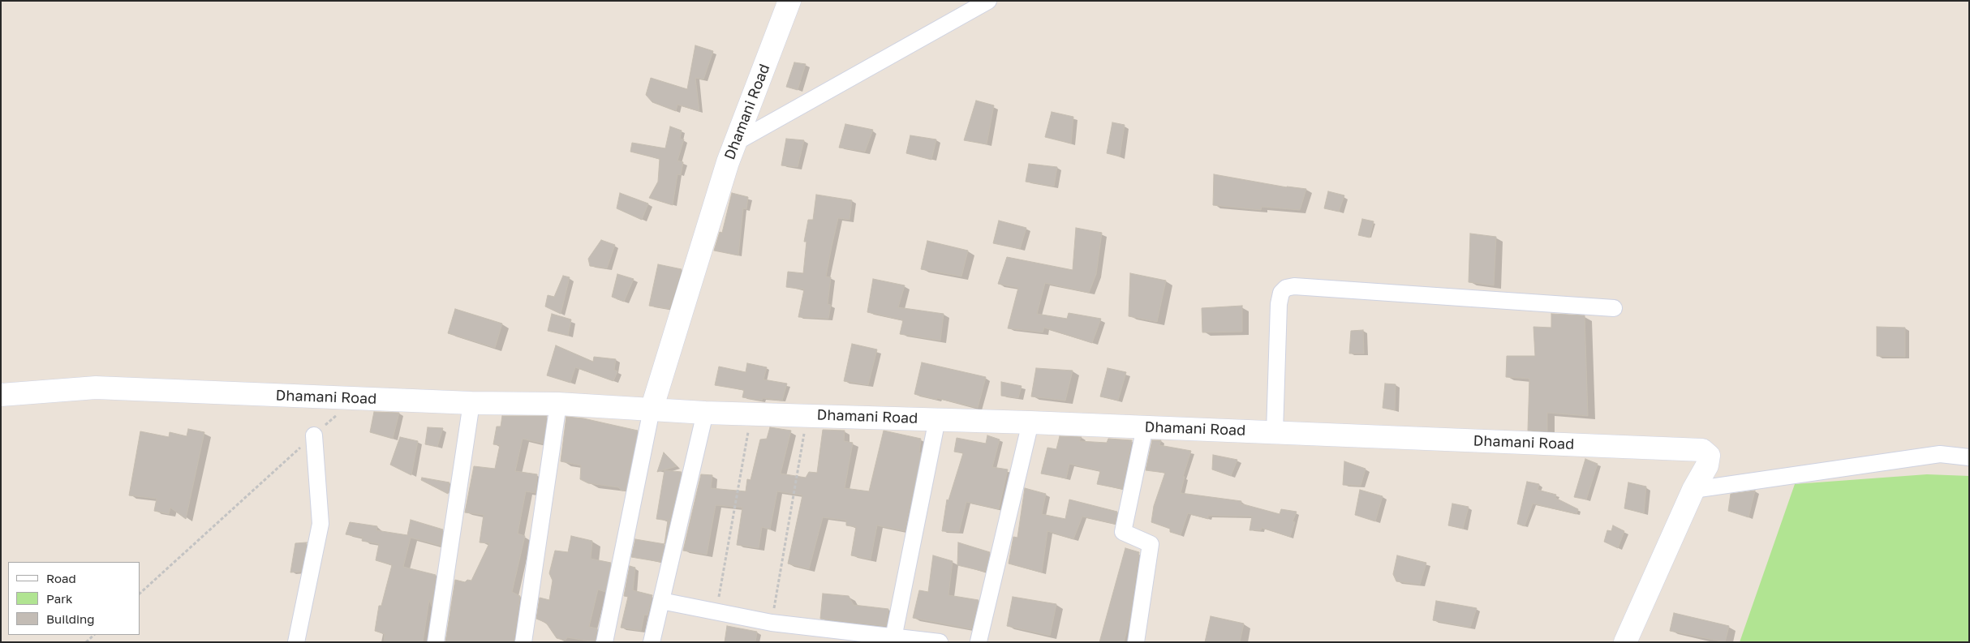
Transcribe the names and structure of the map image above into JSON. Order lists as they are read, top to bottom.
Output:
{
  "streets": {
    "main road": ["Dhamani Road"]
  },
  "legend": ["Road", "Park", "Building"]
}
